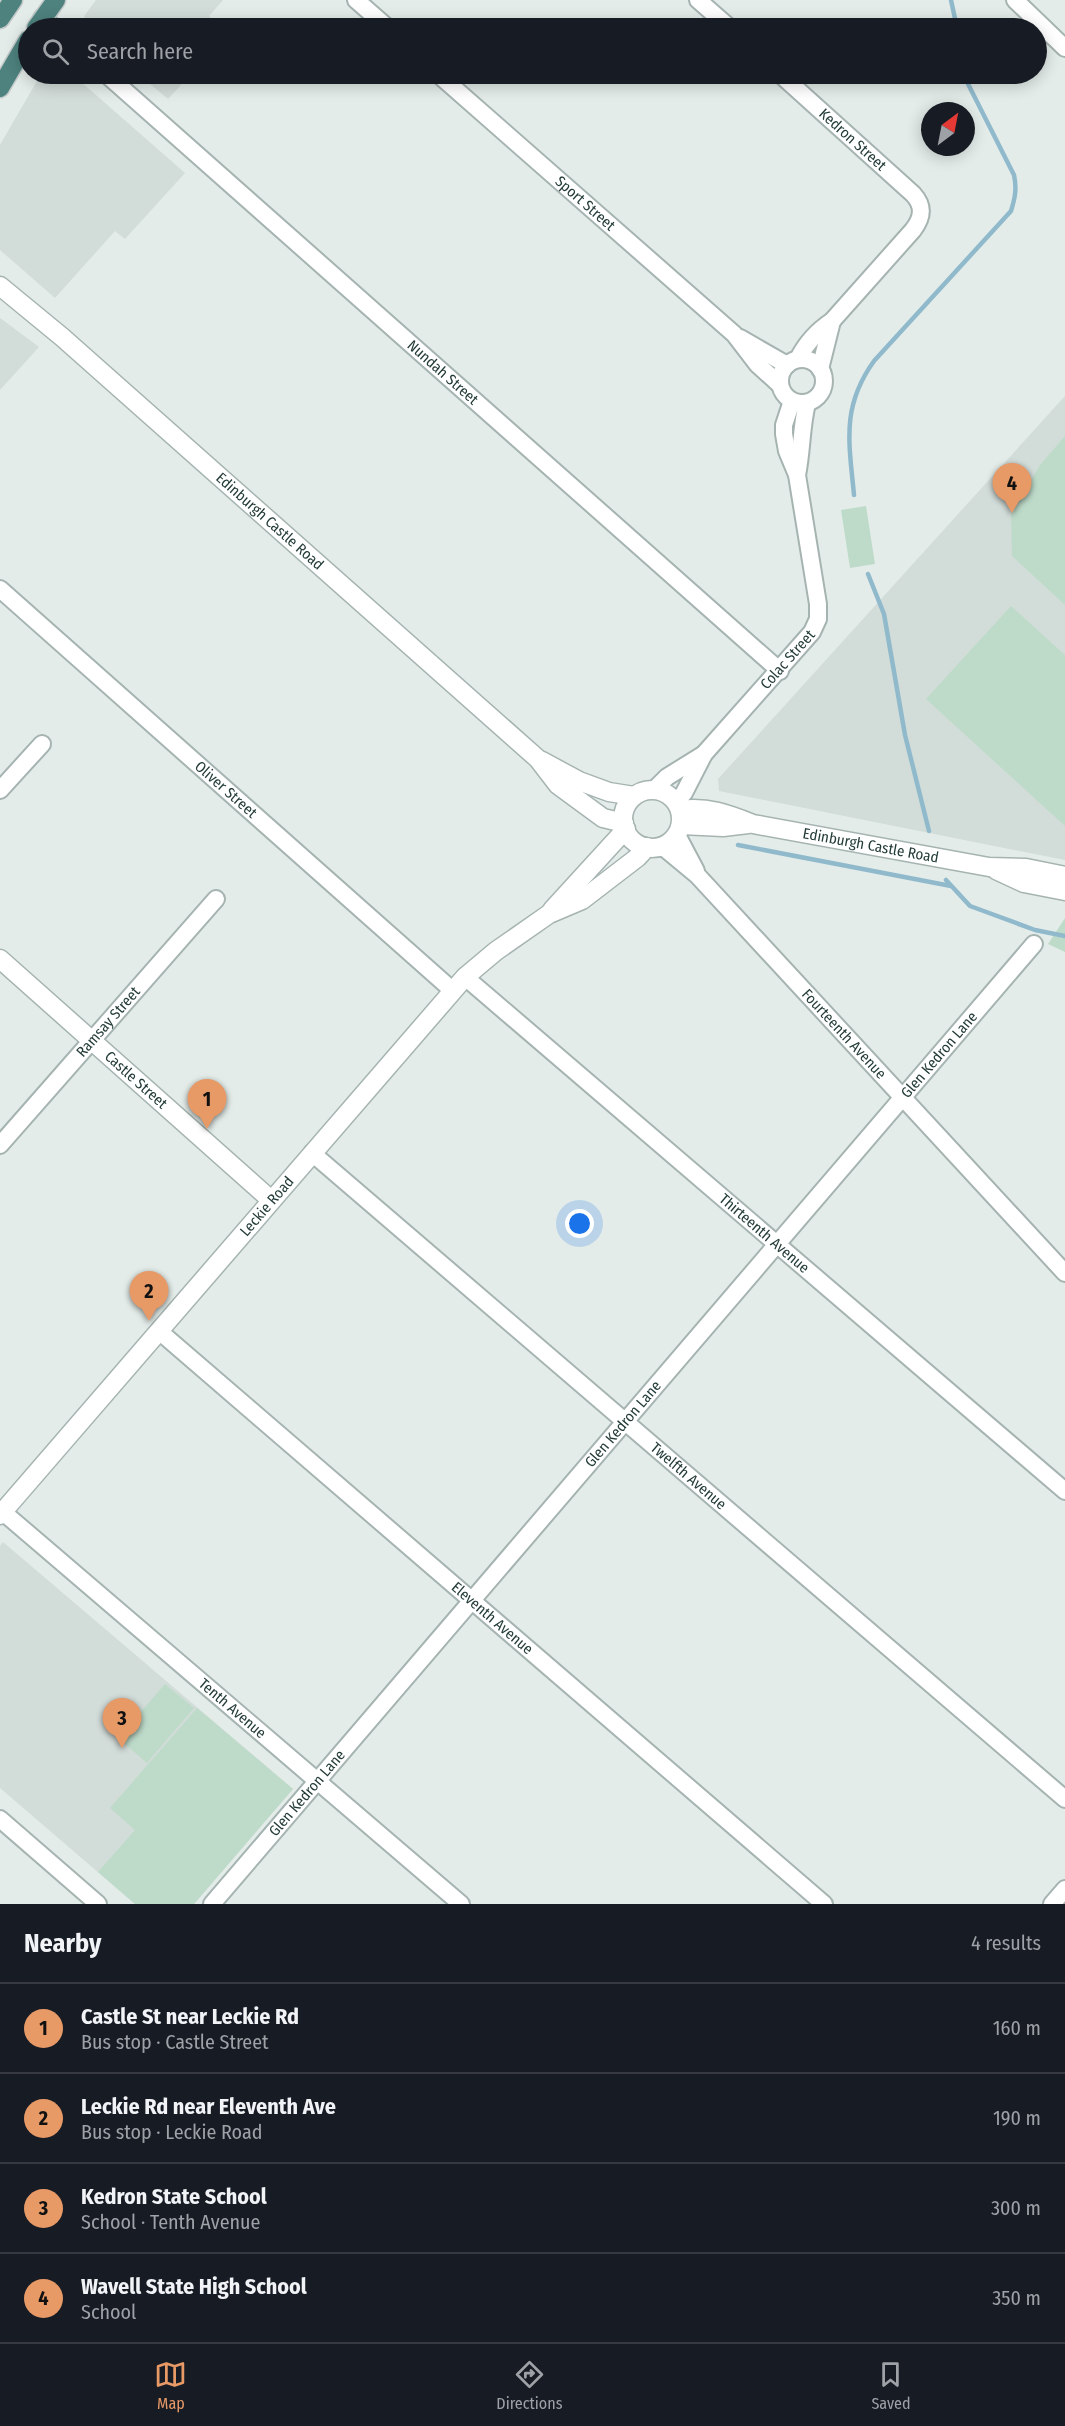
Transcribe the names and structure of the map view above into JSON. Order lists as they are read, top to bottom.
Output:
{
  "streets": {
    "street": [
      "Kedron Street",
      "Sport Street",
      "Nundah Street",
      "Edinburgh Castle Road",
      "Colac Street",
      "Oliver Street",
      "Ramsay Street",
      "Fourteenth Avenue",
      "Glen Kedron Lane",
      "Castle Street",
      "Leckie Road",
      "Thirteenth Avenue",
      "Twelfth Avenue",
      "Eleventh Avenue",
      "Tenth Avenue"
    ]
  },
  "crossings": [
    ["Sport Street", "Colac Street"],
    ["Nundah Street", "Colac Street"],
    ["Edinburgh Castle Road", "Colac Street"],
    ["Edinburgh Castle Road", "Fourteenth Avenue"],
    ["Edinburgh Castle Road", "Leckie Road"],
    ["Colac Street", "Fourteenth Avenue"],
    ["Colac Street", "Leckie Road"],
    ["Oliver Street", "Leckie Road"],
    ["Oliver Street", "Thirteenth Avenue"],
    ["Ramsay Street", "Castle Street"],
    ["Fourteenth Avenue", "Glen Kedron Lane"],
    ["Fourteenth Avenue", "Leckie Road"],
    ["Glen Kedron Lane", "Thirteenth Avenue"],
    ["Glen Kedron Lane", "Twelfth Avenue"],
    ["Glen Kedron Lane", "Eleventh Avenue"],
    ["Glen Kedron Lane", "Tenth Avenue"],
    ["Castle Street", "Leckie Road"],
    ["Leckie Road", "Thirteenth Avenue"],
    ["Leckie Road", "Twelfth Avenue"],
    ["Leckie Road", "Eleventh Avenue"],
    ["Leckie Road", "Tenth Avenue"]
  ],
  "north": "top right",
  "page": {
    "search": "Search here",
    "pins": [
      "4",
      "1",
      "2",
      "3"
    ],
    "heading": ["Nearby", "4 results"],
    "list": [
      {
        "mark": "1",
        "name": "Castle St near Leckie Rd",
        "note": "Bus stop · Castle Street",
        "value": "160 m"
      },
      {
        "mark": "2",
        "name": "Leckie Rd near Eleventh Ave",
        "note": "Bus stop · Leckie Road",
        "value": "190 m"
      },
      {
        "mark": "3",
        "name": "Kedron State School",
        "note": "School · Tenth Avenue",
        "value": "300 m"
      },
      {
        "mark": "4",
        "name": "Wavell State High School",
        "note": "School",
        "value": "350 m"
      }
    ],
    "nav": ["Map", "Directions", "Saved"]
  }
}
